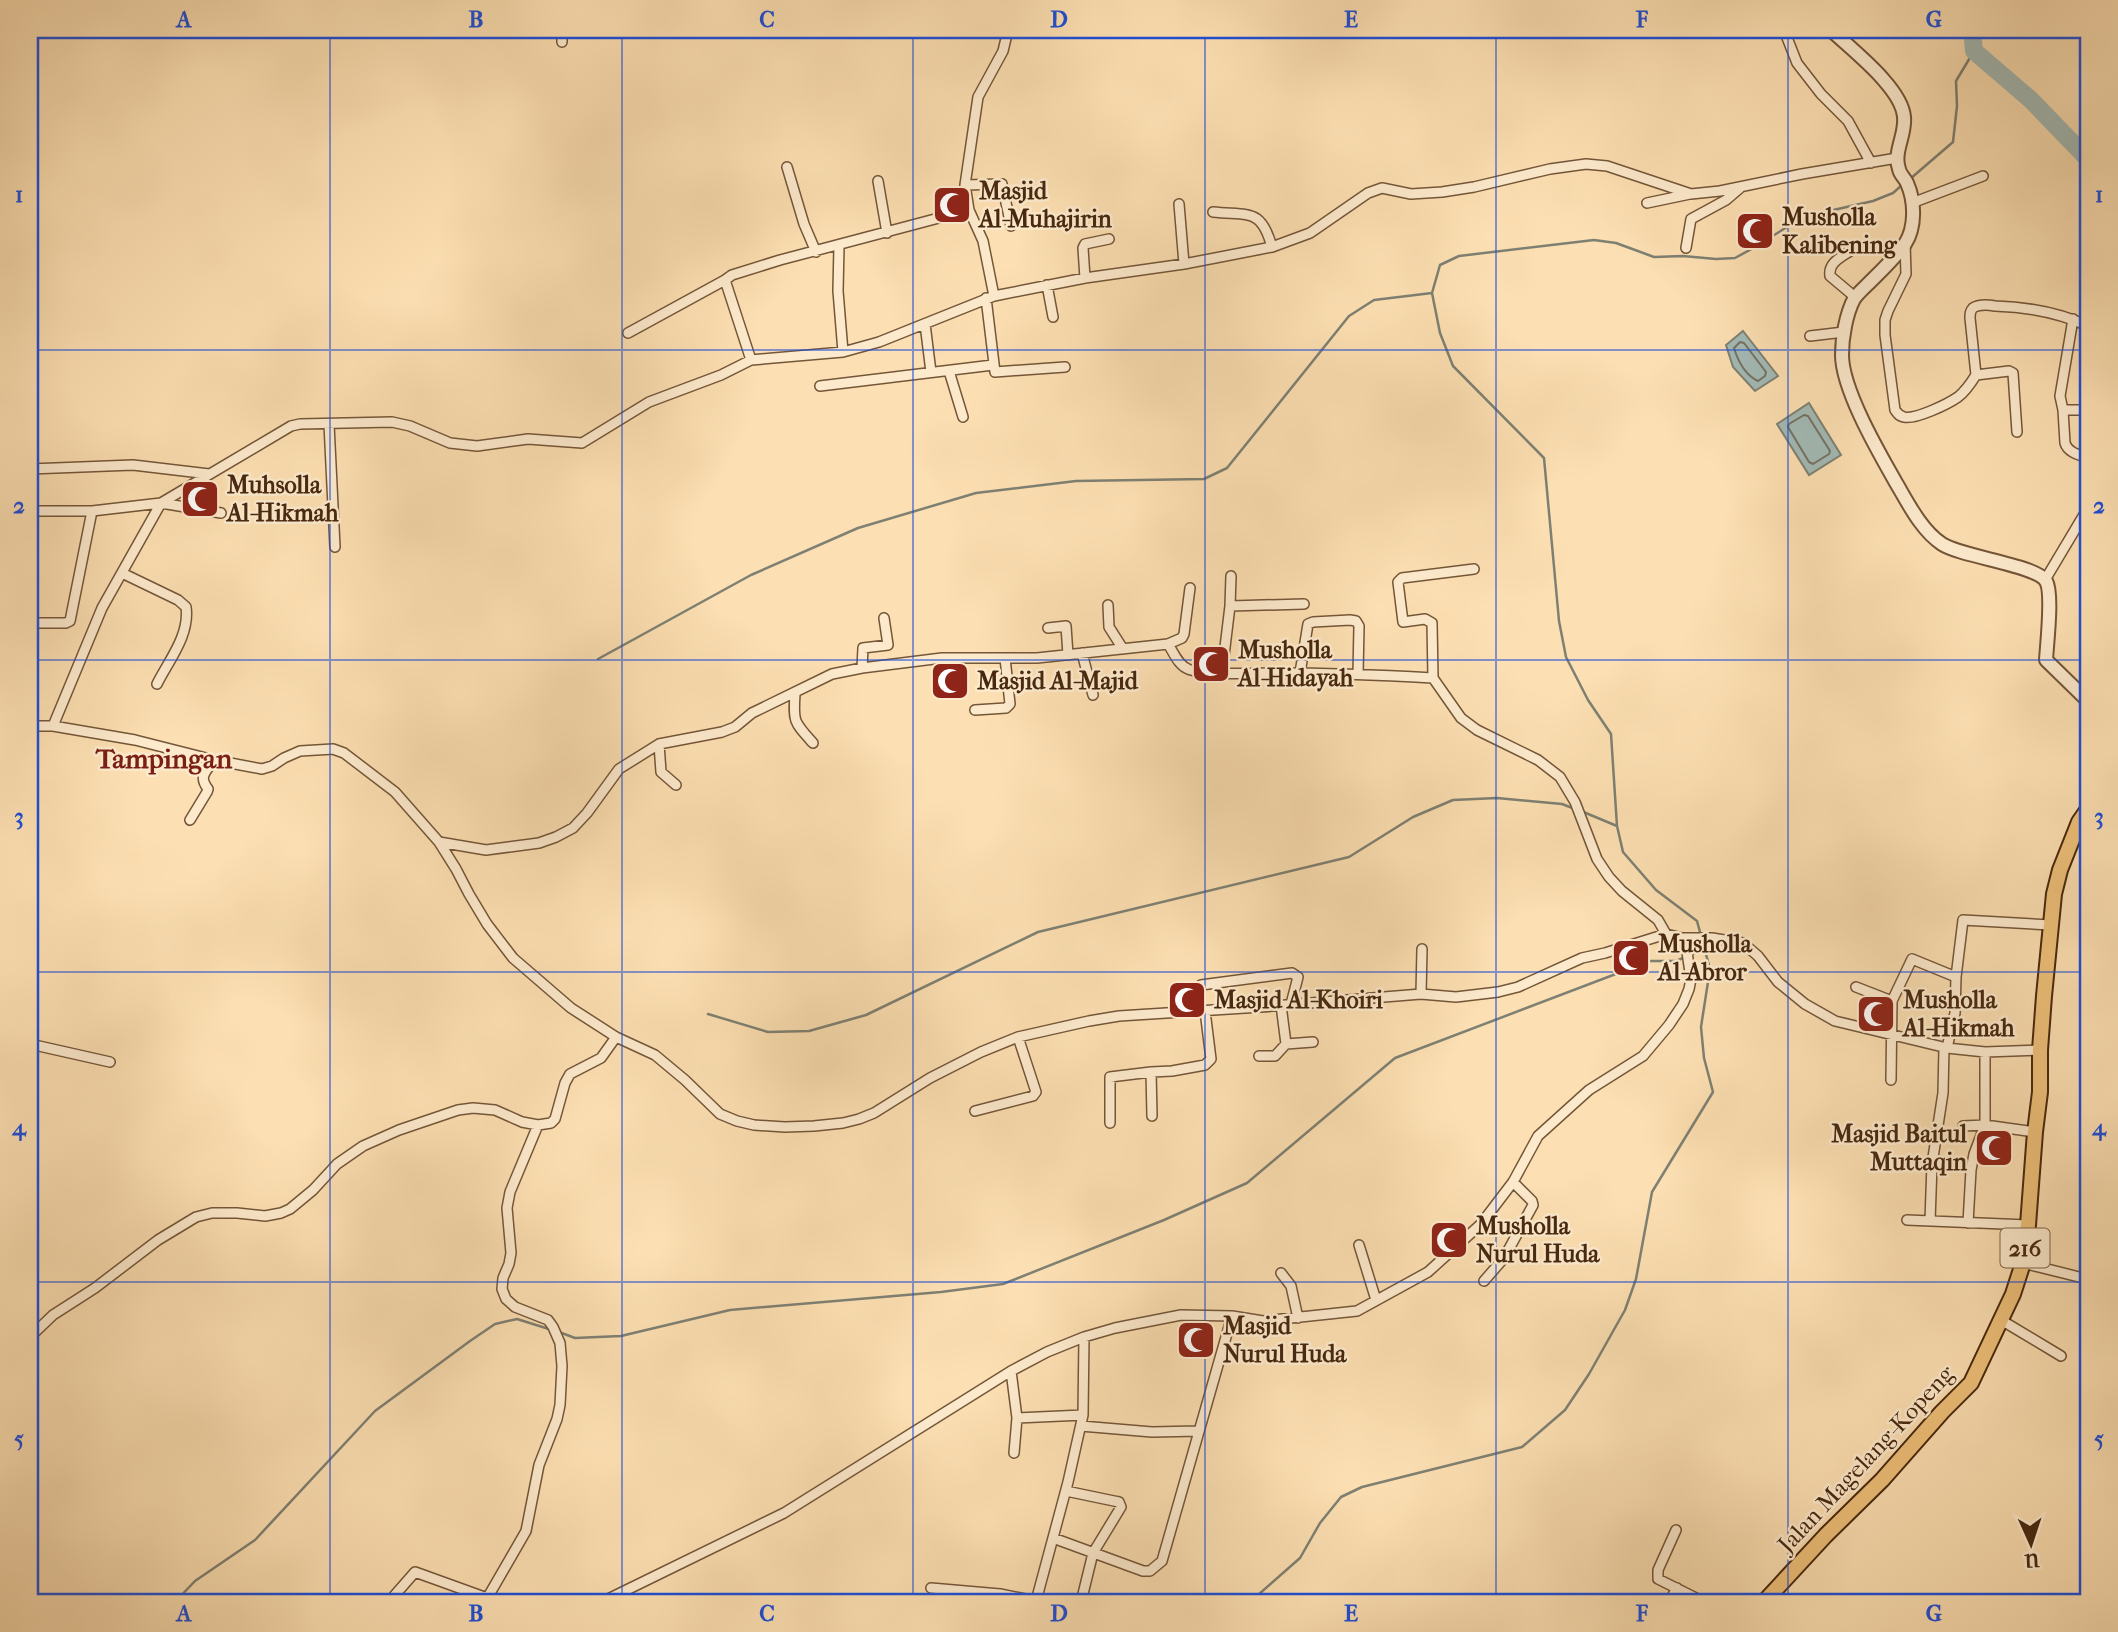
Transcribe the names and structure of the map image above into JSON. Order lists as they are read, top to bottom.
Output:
{
  "streets": {
    "main road": ["216", "Jalan Magelang-Kopeng"]
  },
  "districts": ["Tampingan"],
  "places": {
    "mosque": [
      "Masjid Al-Muhajirin",
      "Musholla Kalibening",
      "Muhsolla Al-Hikmah",
      "Musholla Al-Hidayah",
      "Masjid Al-Majid",
      "Musholla Al-Abror",
      "Masjid Al-Khoiri",
      "Musholla Al-Hikmah",
      "Masjid Baitul Muttaqin",
      "Musholla Nurul Huda",
      "Masjid Nurul Huda"
    ]
  },
  "north": "bottom",
  "grid": {
    "columns": [
      "A",
      "B",
      "C",
      "D",
      "E",
      "F",
      "G"
    ],
    "rows": [
      "1",
      "2",
      "3",
      "4",
      "5"
    ]
  }
}
